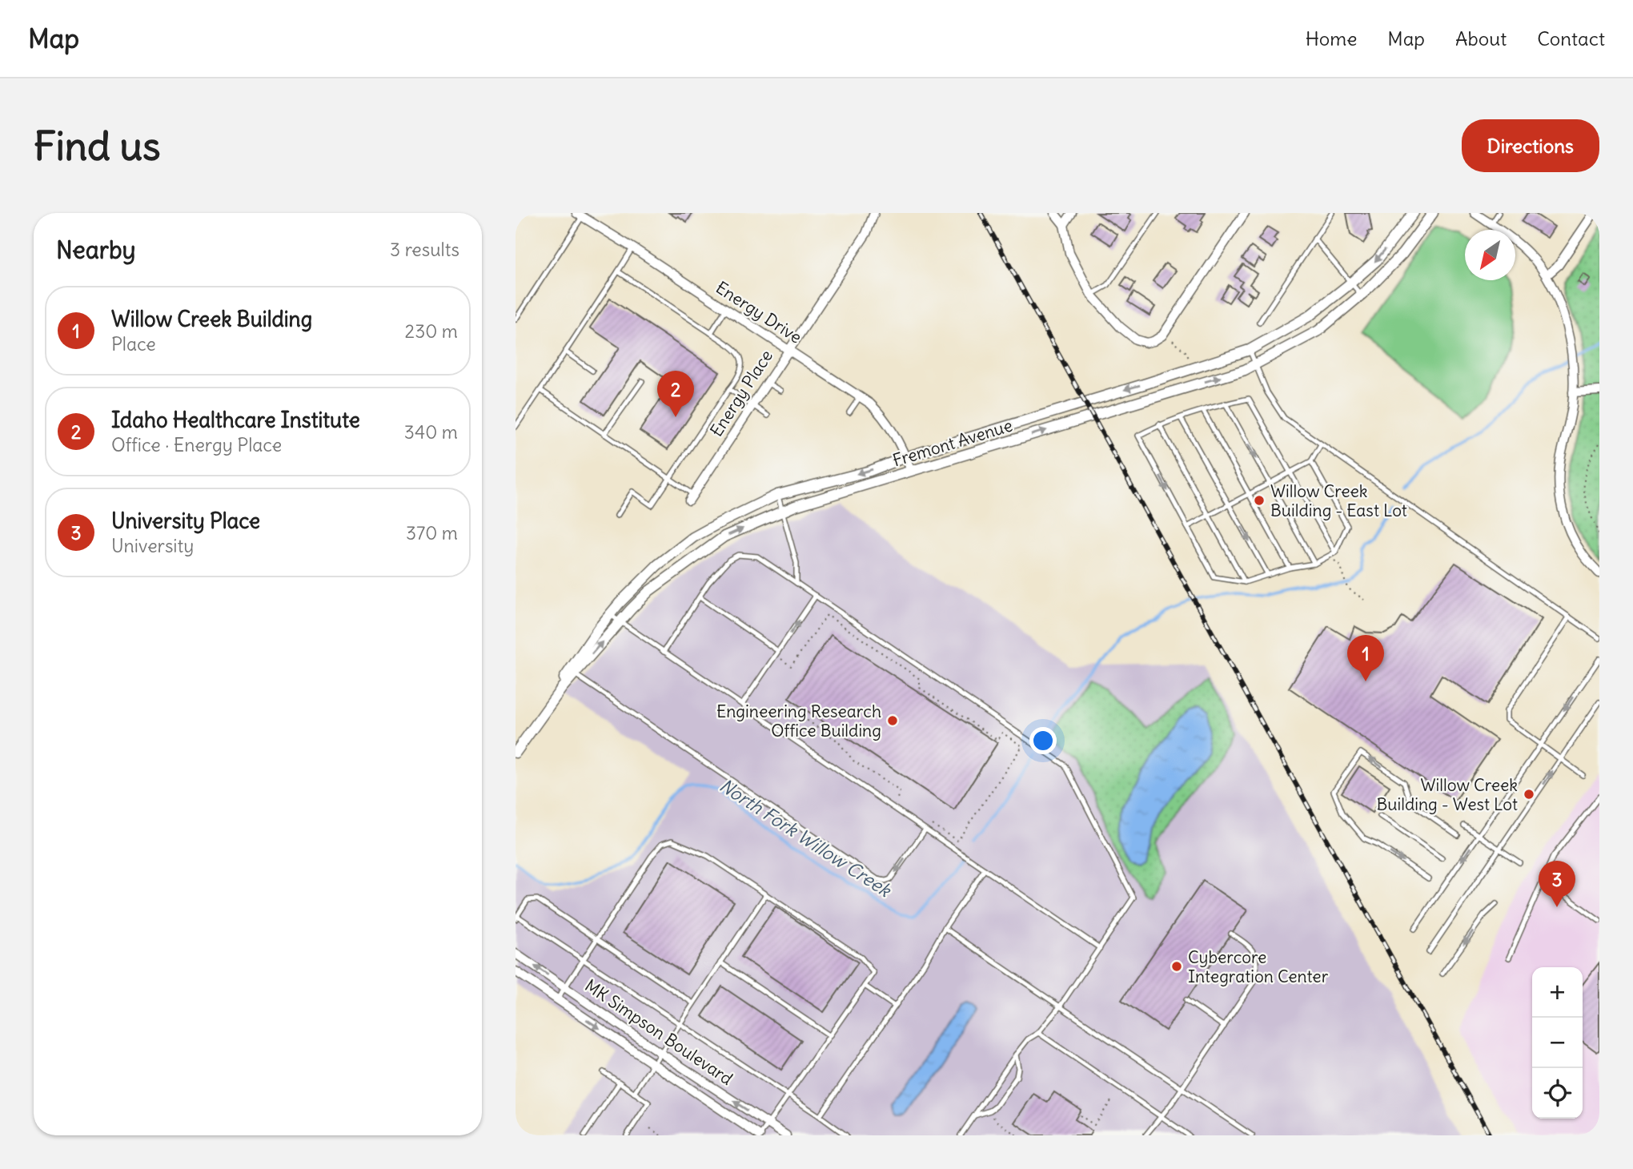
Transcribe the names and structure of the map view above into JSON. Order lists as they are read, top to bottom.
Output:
{
  "streets": {
    "street": [
      "Energy Drive",
      "Energy Place",
      "Fremont Avenue",
      "MK Simpson Boulevard"
    ]
  },
  "crossings": [
    ["Energy Drive", "Energy Place"],
    ["Energy Drive", "Fremont Avenue"]
  ],
  "water": ["North Fork Willow Creek"],
  "places": [
    "Willow Creek Building - East Lot",
    "Engineering Research Office Building",
    "Willow Creek Building - West Lot",
    "Cybercore Integration Center"
  ],
  "north": "bottom left",
  "page": {
    "header": "Map",
    "nav": [
      "Home",
      "Map",
      "About",
      "Contact"
    ],
    "buttons": "Directions",
    "title": "Find us",
    "heading": ["Nearby", "3 results"],
    "list": [
      {
        "mark": "1",
        "name": "Willow Creek Building",
        "note": "Place",
        "value": "230 m"
      },
      {
        "mark": "2",
        "name": "Idaho Healthcare Institute",
        "note": "Office · Energy Place",
        "value": "340 m"
      },
      {
        "mark": "3",
        "name": "University Place",
        "note": "University",
        "value": "370 m"
      }
    ],
    "pins": ["2", "1", "3"],
    "map_buttons": ["+", "−"]
  }
}
